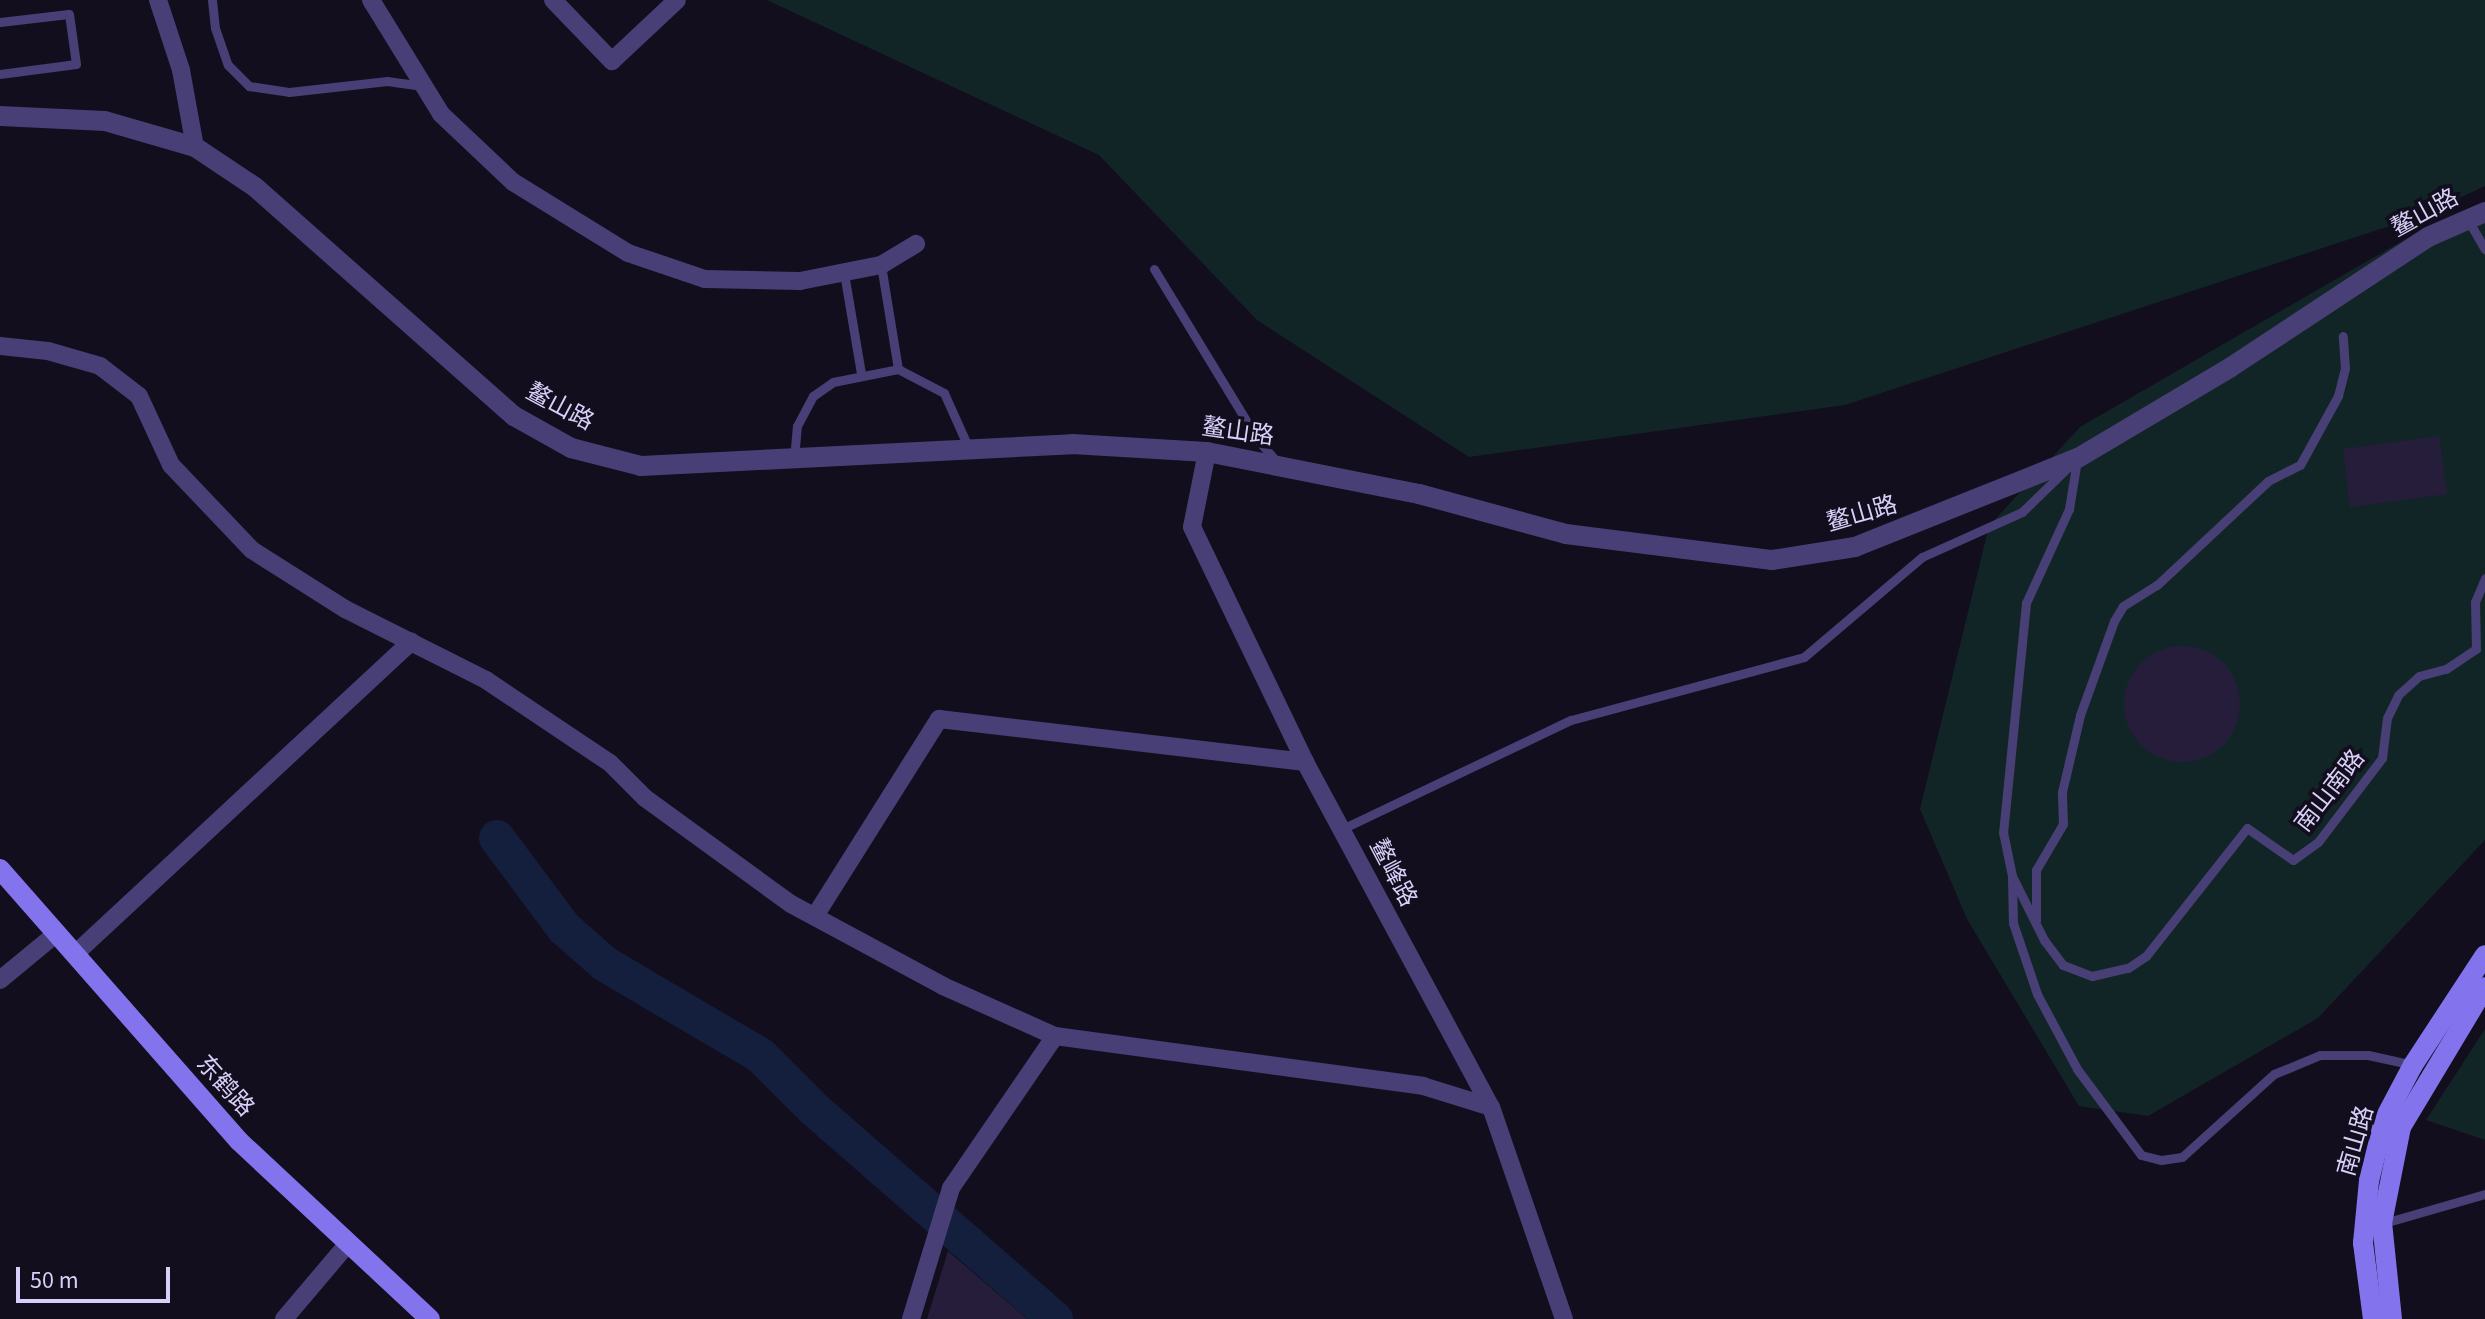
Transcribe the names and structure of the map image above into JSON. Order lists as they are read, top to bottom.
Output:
{
  "streets": {
    "main road": ["东鹤路", "南山路"],
    "street": ["鳌山路", "鳌峰路"],
    "lane": ["南山南路"]
  },
  "crossings": [
    ["鳌山路", "南山南路"],
    ["鳌山路", "鳌峰路"]
  ],
  "scale_bar": "50 m"
}
